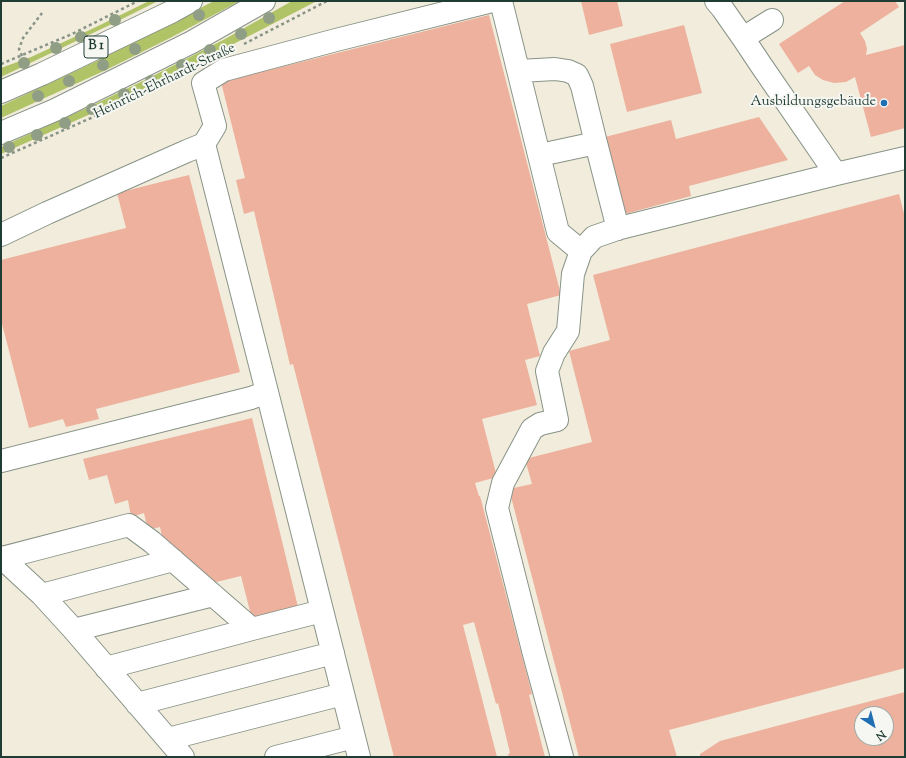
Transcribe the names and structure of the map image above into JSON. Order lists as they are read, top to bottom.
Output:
{
  "streets": {
    "main road": ["B 1", "Heinrich-Ehrhardt-Straße"]
  },
  "places": ["Ausbildungsgebäude"],
  "north": "bottom right"
}
